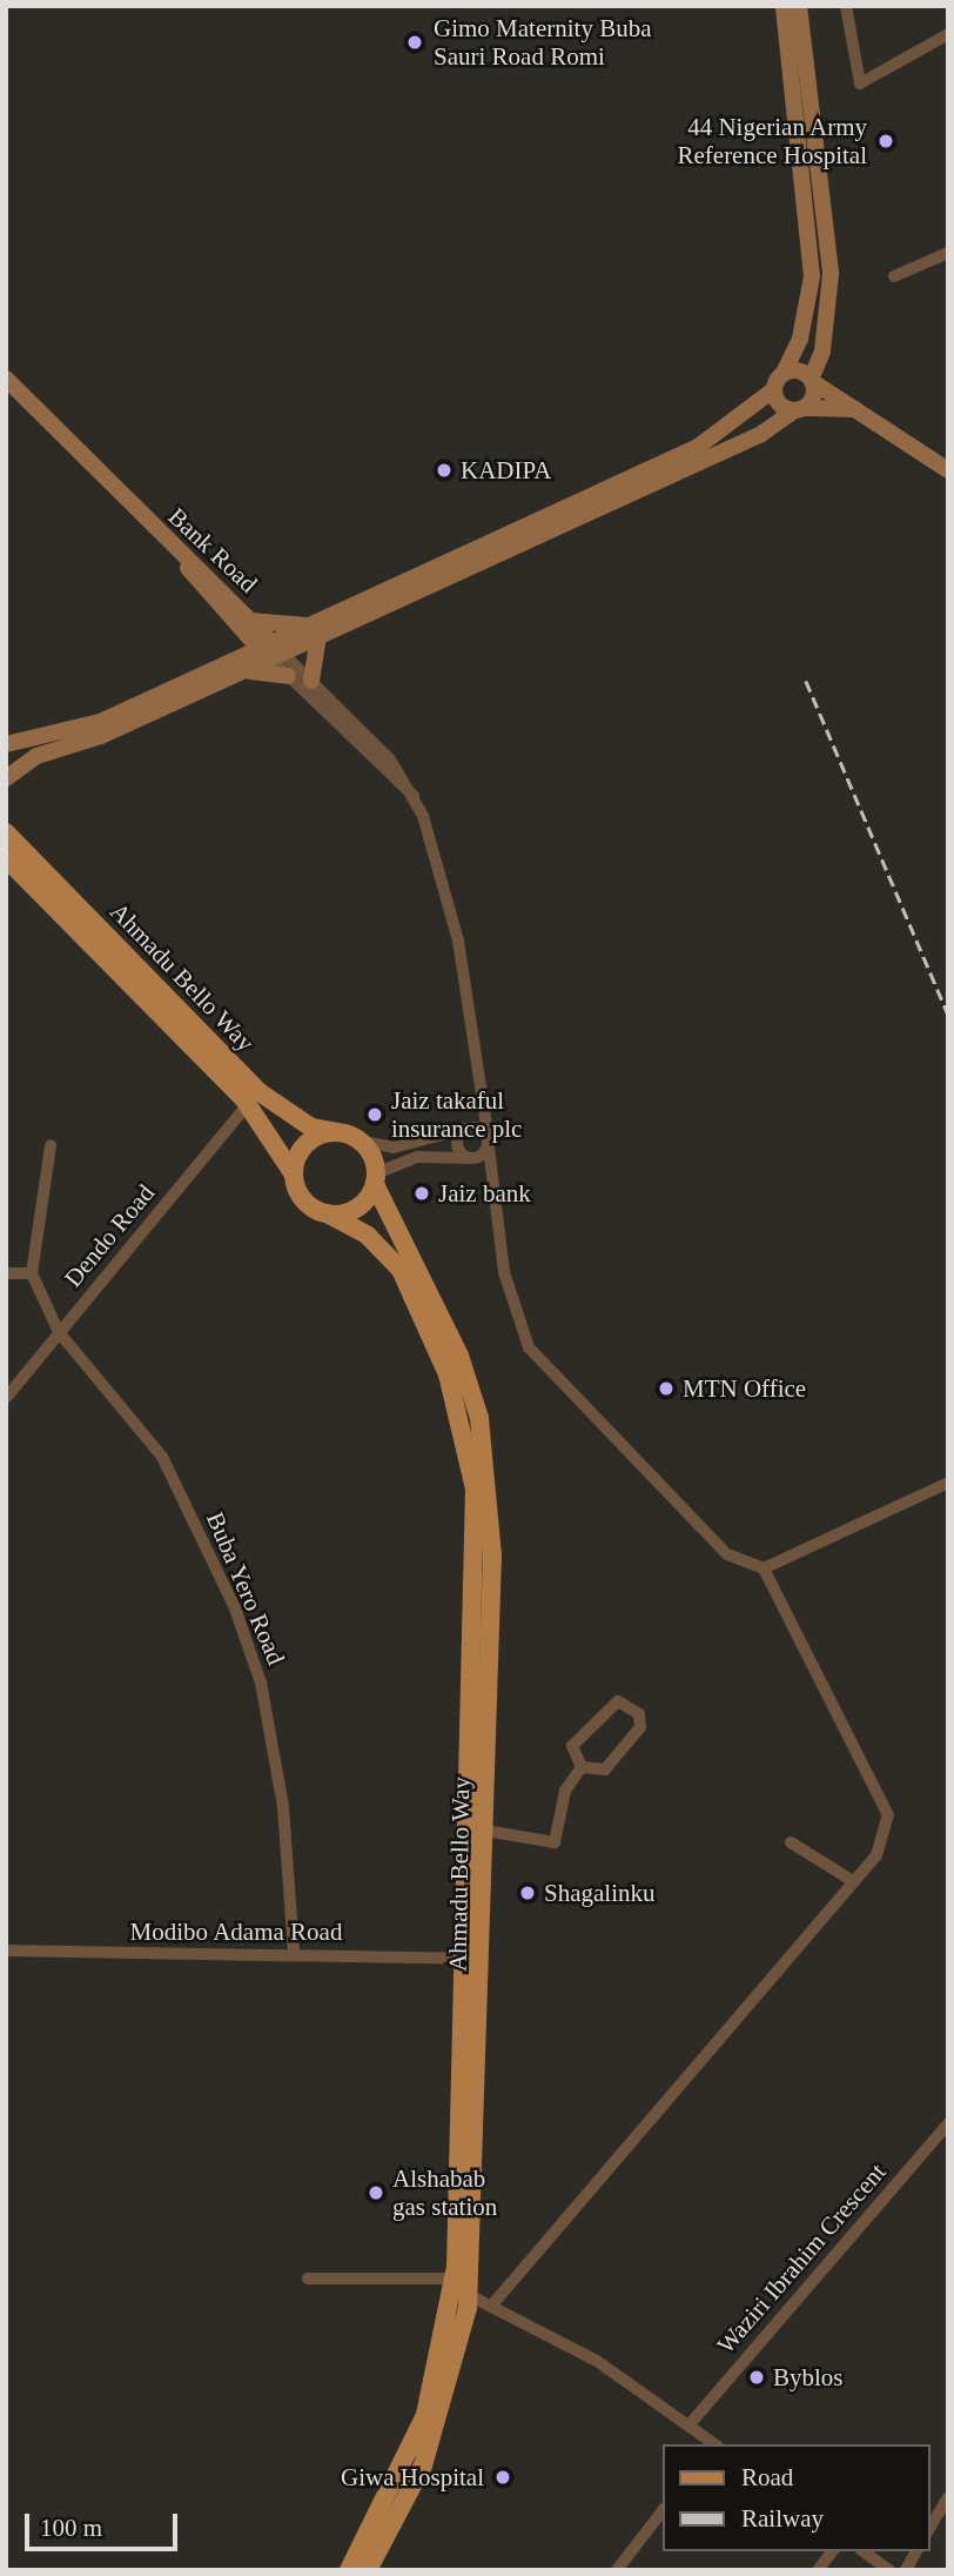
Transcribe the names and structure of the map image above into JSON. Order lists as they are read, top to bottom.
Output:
{
  "streets": {
    "main road": ["Ahmadu Bello Way"],
    "street": [
      "Bank Road",
      "Dendo Road",
      "Buba Yero Road",
      "Modibo Adama Road",
      "Waziri Ibrahim Crescent"
    ]
  },
  "crossings": [
    ["Ahmadu Bello Way", "Dendo Road"],
    ["Ahmadu Bello Way", "Modibo Adama Road"],
    ["Dendo Road", "Buba Yero Road"],
    ["Buba Yero Road", "Modibo Adama Road"]
  ],
  "places": [
    "Gimo Maternity Buba Sauri Road Romi",
    "44 Nigerian Army Reference Hospital",
    "KADIPA",
    "Jaiz takaful insurance plc",
    "Jaiz bank",
    "MTN Office",
    "Shagalinku",
    "Alshabab gas station",
    "Byblos",
    "Giwa Hospital"
  ],
  "legend": ["Road", "Railway"],
  "scale_bar": "100 m"
}
